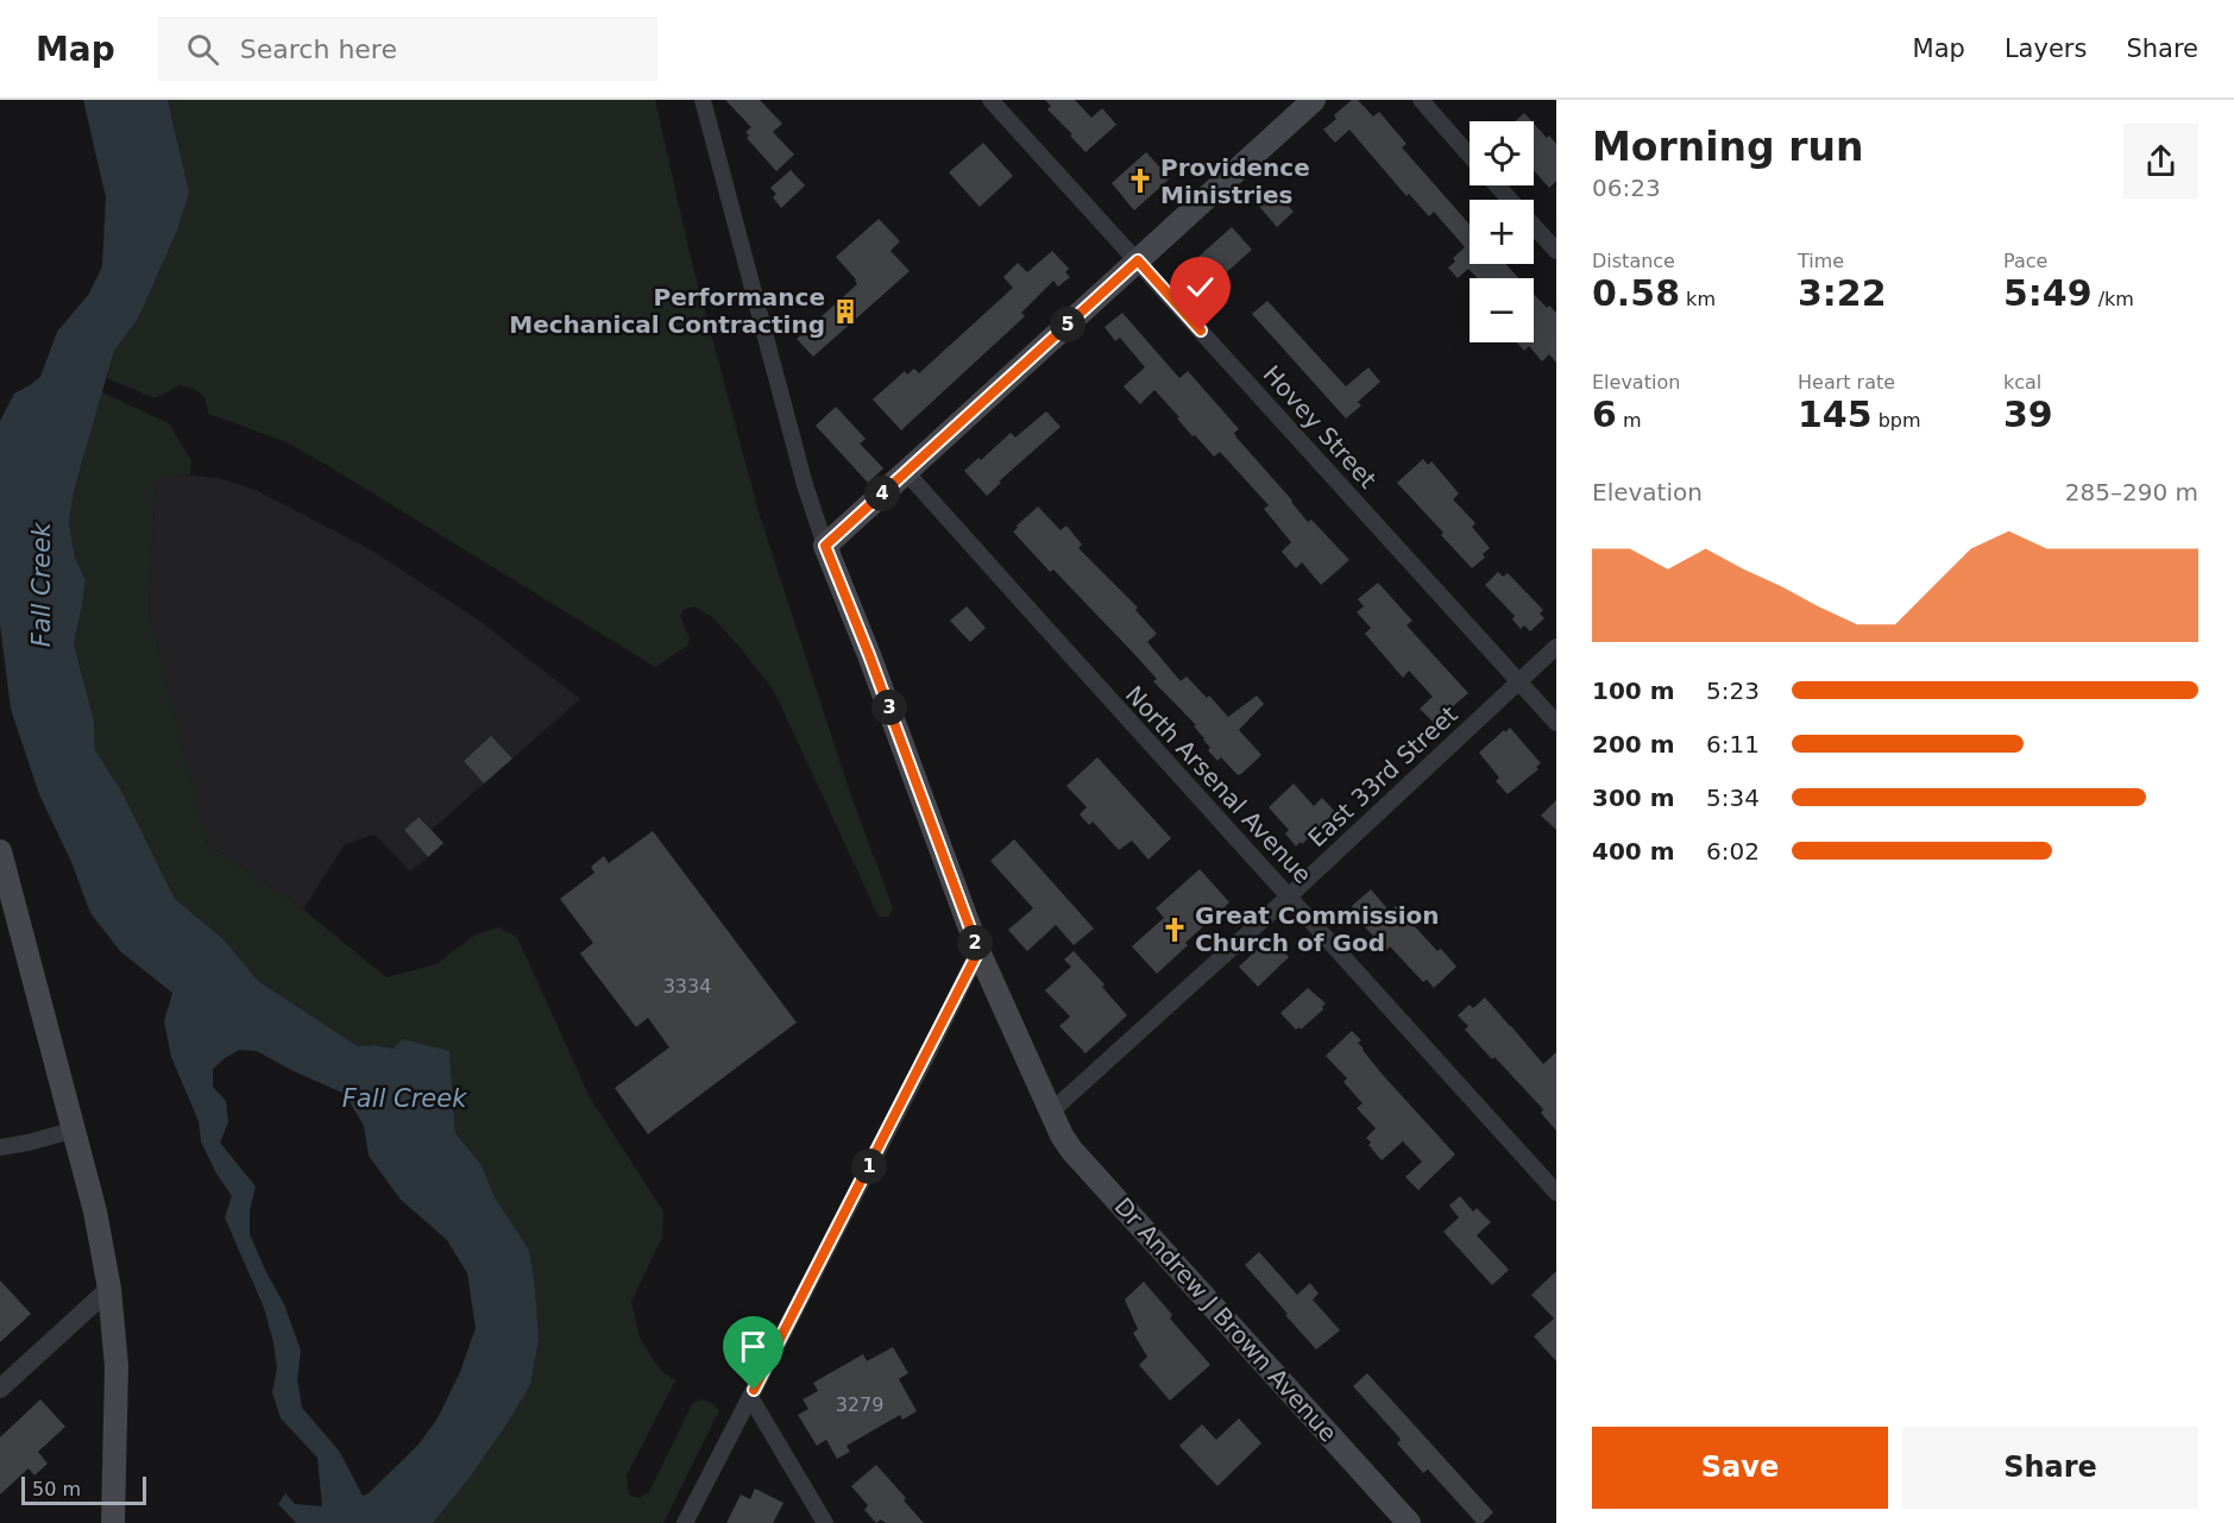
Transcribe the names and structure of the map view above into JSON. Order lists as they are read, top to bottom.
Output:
{
  "streets": {
    "main road": ["Dr Andrew J Brown Avenue"],
    "street": ["Hovey Street", "East 33rd Street", "North Arsenal Avenue"]
  },
  "crossings": [
    ["Hovey Street", "East 33rd Street"],
    ["East 33rd Street", "North Arsenal Avenue"],
    ["East 33rd Street", "Dr Andrew J Brown Avenue"]
  ],
  "water": ["Fall Creek"],
  "places": {
    "church": ["Providence Ministries", "Great Commission Church of God"],
    "building": ["Performance Mechanical Contracting"]
  },
  "house_numbers": ["3334", "3279"],
  "scale_bar": "50 m",
  "page": {
    "header": "Map",
    "search": "Search here",
    "nav": ["Map", "Layers", "Share"],
    "heading": ["Morning run", "06:23"],
    "map_buttons": ["+", "−"],
    "stats": [
      ["Distance", "0.58 km"],
      ["Time", "3:22"],
      ["Pace", "5:49 /km"],
      ["Elevation", "6 m"],
      ["Heart rate", "145 bpm"],
      ["kcal", "39"]
    ],
    "pins": [
      "5",
      "4",
      "3",
      "2",
      "1"
    ],
    "chart": ["Elevation", "285–290 m"],
    "list": [
      {
        "name": "100 m",
        "note": "5:23"
      },
      {
        "name": "200 m",
        "note": "6:11"
      },
      {
        "name": "300 m",
        "note": "5:34"
      },
      {
        "name": "400 m",
        "note": "6:02"
      }
    ],
    "buttons": ["Save", "Share"],
    "scale": "50 m"
  }
}
